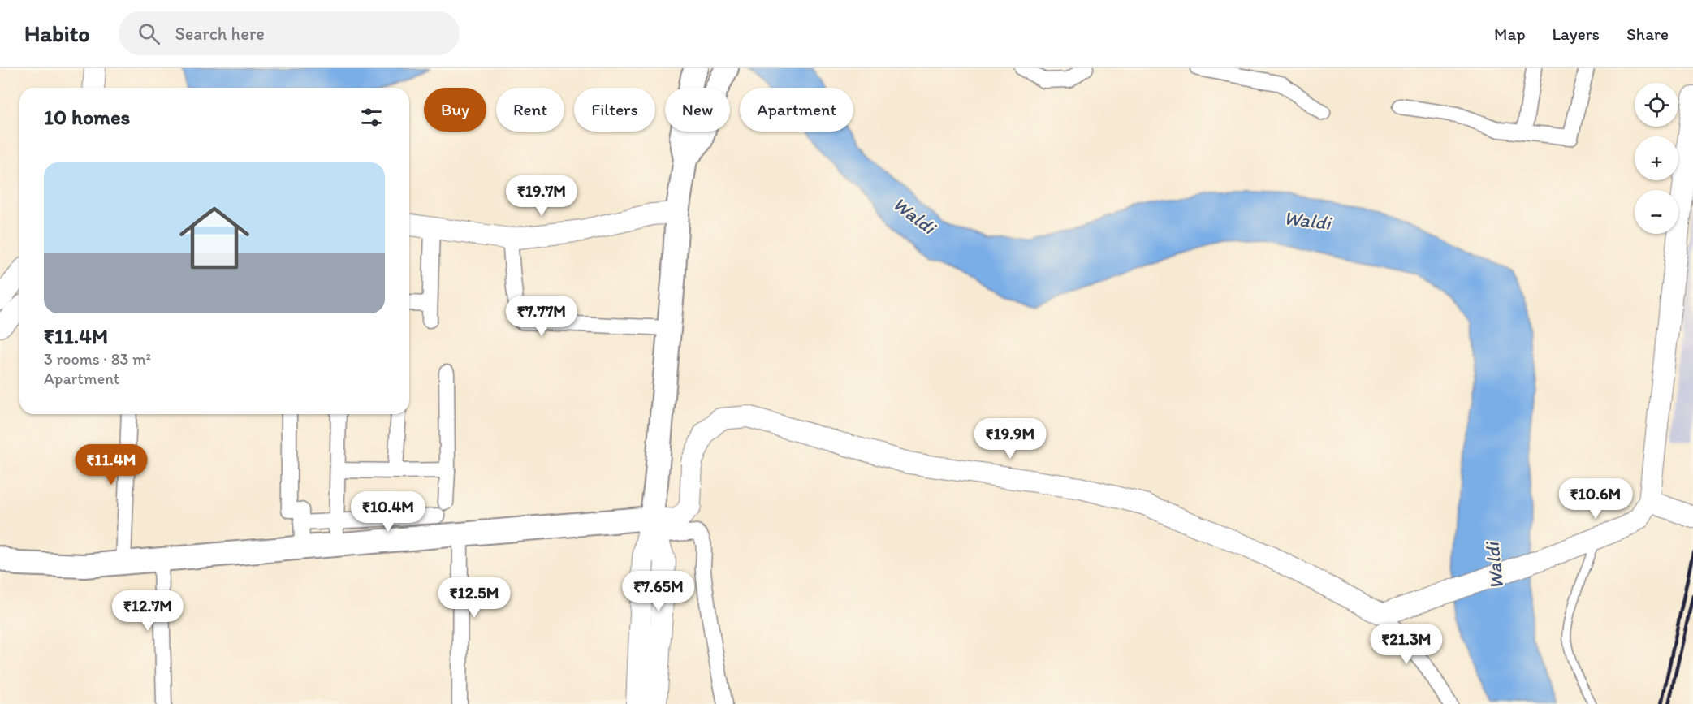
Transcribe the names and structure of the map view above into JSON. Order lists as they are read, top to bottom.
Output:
{
  "water": ["Waldi"],
  "page": {
    "header": "Habito",
    "search": "Search here",
    "nav": ["Map", "Layers", "Share"],
    "map_buttons": ["+", "−"],
    "chip": [
      "Buy",
      "Rent",
      "Filters",
      "New",
      "Apartment"
    ],
    "heading": "10 homes",
    "list": [
      {
        "name": "₹11.4M",
        "note": "3 rooms · 83 m² · Apartment"
      }
    ],
    "price": [
      "₹19.7M",
      "₹7.77M",
      "₹19.9M",
      "₹11.4M",
      "₹10.6M",
      "₹10.4M",
      "₹7.65M",
      "₹12.5M",
      "₹12.7M",
      "₹21.3M"
    ]
  }
}
